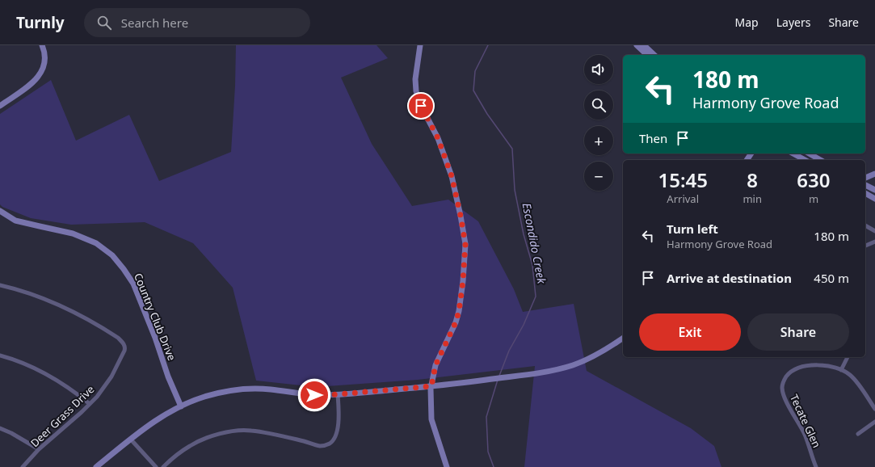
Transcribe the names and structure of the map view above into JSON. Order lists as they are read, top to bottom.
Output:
{
  "streets": {
    "street": ["Country Club Drive", "Deer Grass Drive", "Tecate Glen"]
  },
  "water": ["Escondido Creek"],
  "page": {
    "header": "Turnly",
    "search": "Search here",
    "nav": ["Map", "Layers", "Share"],
    "map_buttons": ["+", "−"],
    "turn": ["180 m", "Harmony Grove Road"],
    "then": "Then",
    "eta": [
      "15:45",
      "Arrival",
      "8",
      "min",
      "630",
      "m"
    ],
    "list": [
      {
        "name": "Turn left",
        "note": "Harmony Grove Road",
        "value": "180 m"
      },
      {
        "name": "Arrive at destination",
        "value": "450 m"
      }
    ],
    "buttons": ["Exit", "Share"]
  }
}
